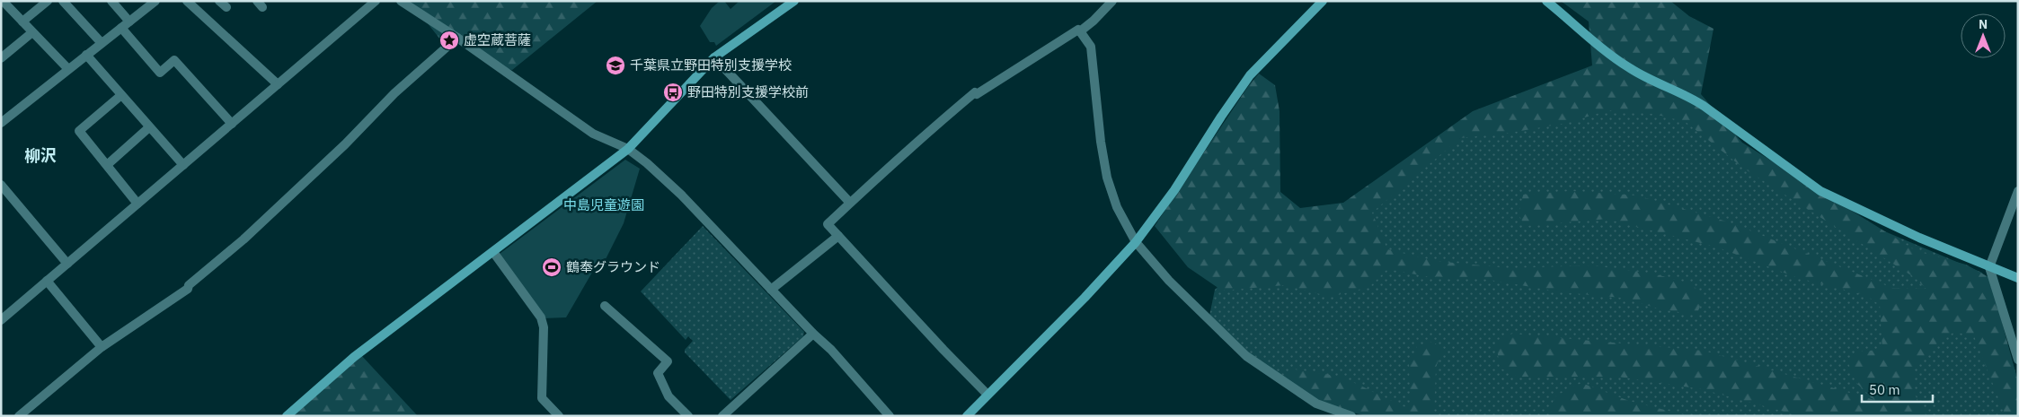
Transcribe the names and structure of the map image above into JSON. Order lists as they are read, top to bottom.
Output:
{
  "districts": ["柳沢"],
  "parks": ["中島児童遊園"],
  "places": {
    "place": ["虚空蔵菩薩"],
    "school or university": ["千葉県立野田特別支援学校"],
    "bus stop": ["野田特別支援学校前"],
    "sports": ["鶴奉グラウンド"]
  },
  "scale_bar": "50 m",
  "north": "top"
}
